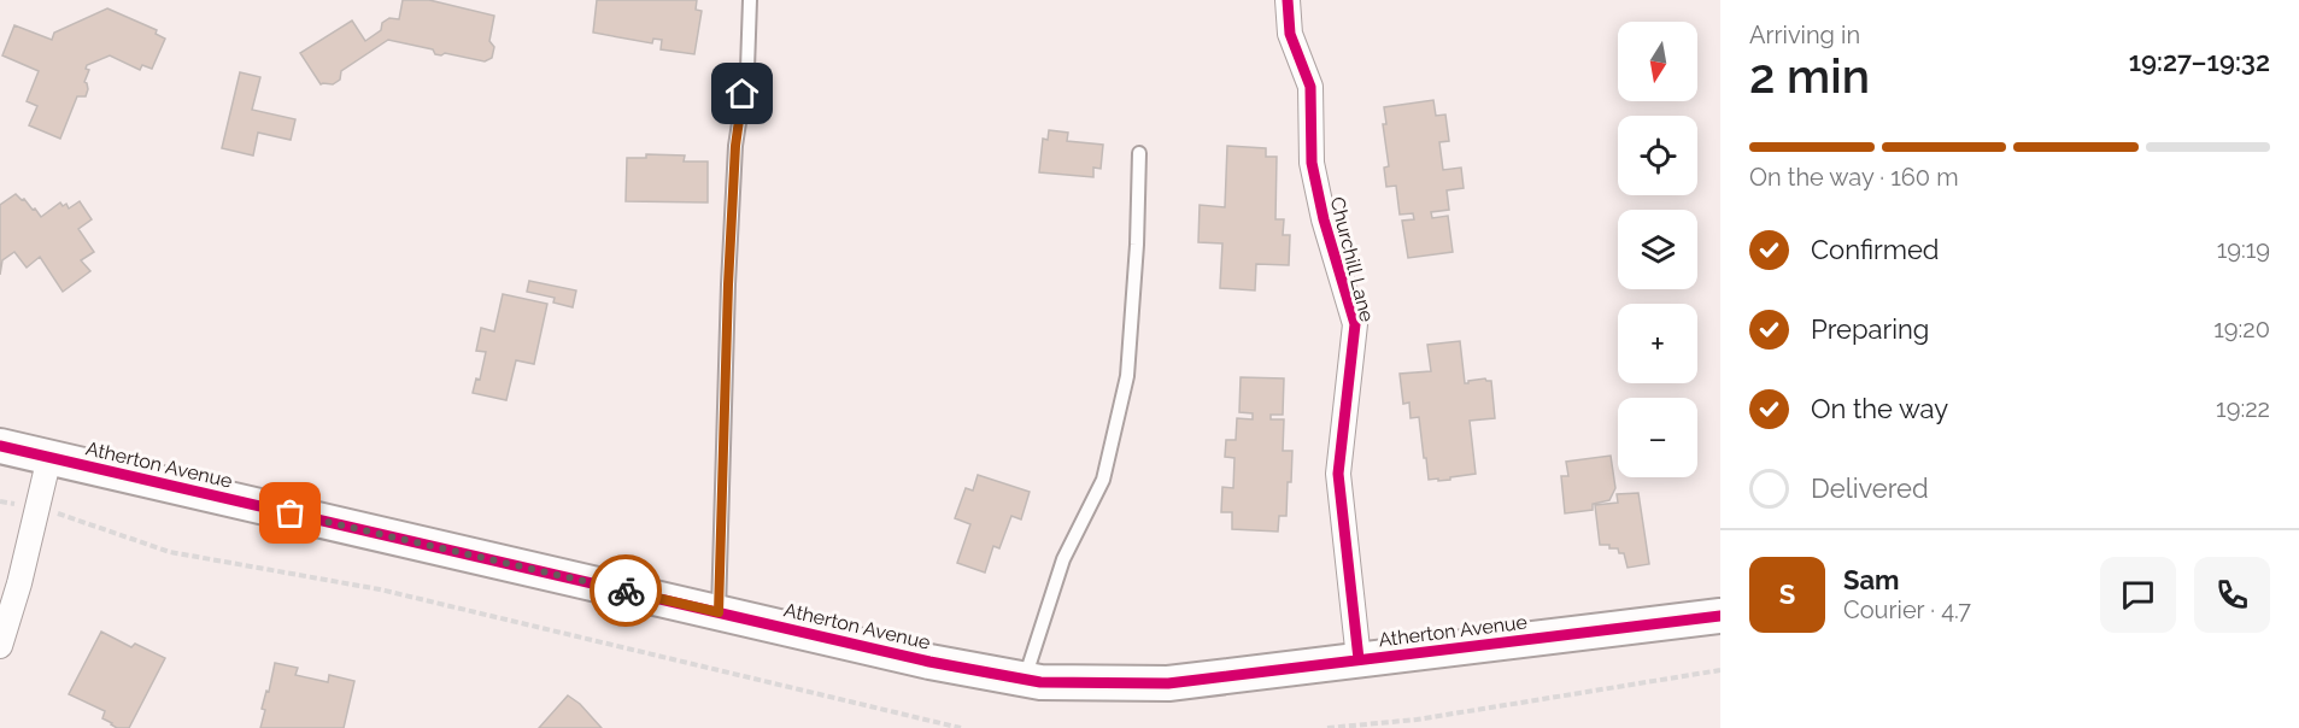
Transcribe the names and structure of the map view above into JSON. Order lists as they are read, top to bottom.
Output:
{
  "streets": {
    "main road": ["Atherton Avenue"],
    "street": ["Churchill Lane"]
  },
  "crossings": [
    ["Churchill Lane", "Atherton Avenue"]
  ],
  "north": "bottom",
  "page": {
    "heading": ["2 min", "Arriving in", "19:27–19:32"],
    "panel": ["Sam", "Courier · 4.7"],
    "map_buttons": ["+", "−"],
    "bar": "On the way · 160 m",
    "list": [
      ["Confirmed", "19:19"],
      ["Preparing", "19:20"],
      ["On the way", "19:22"],
      "Delivered"
    ],
    "round": "S"
  }
}
